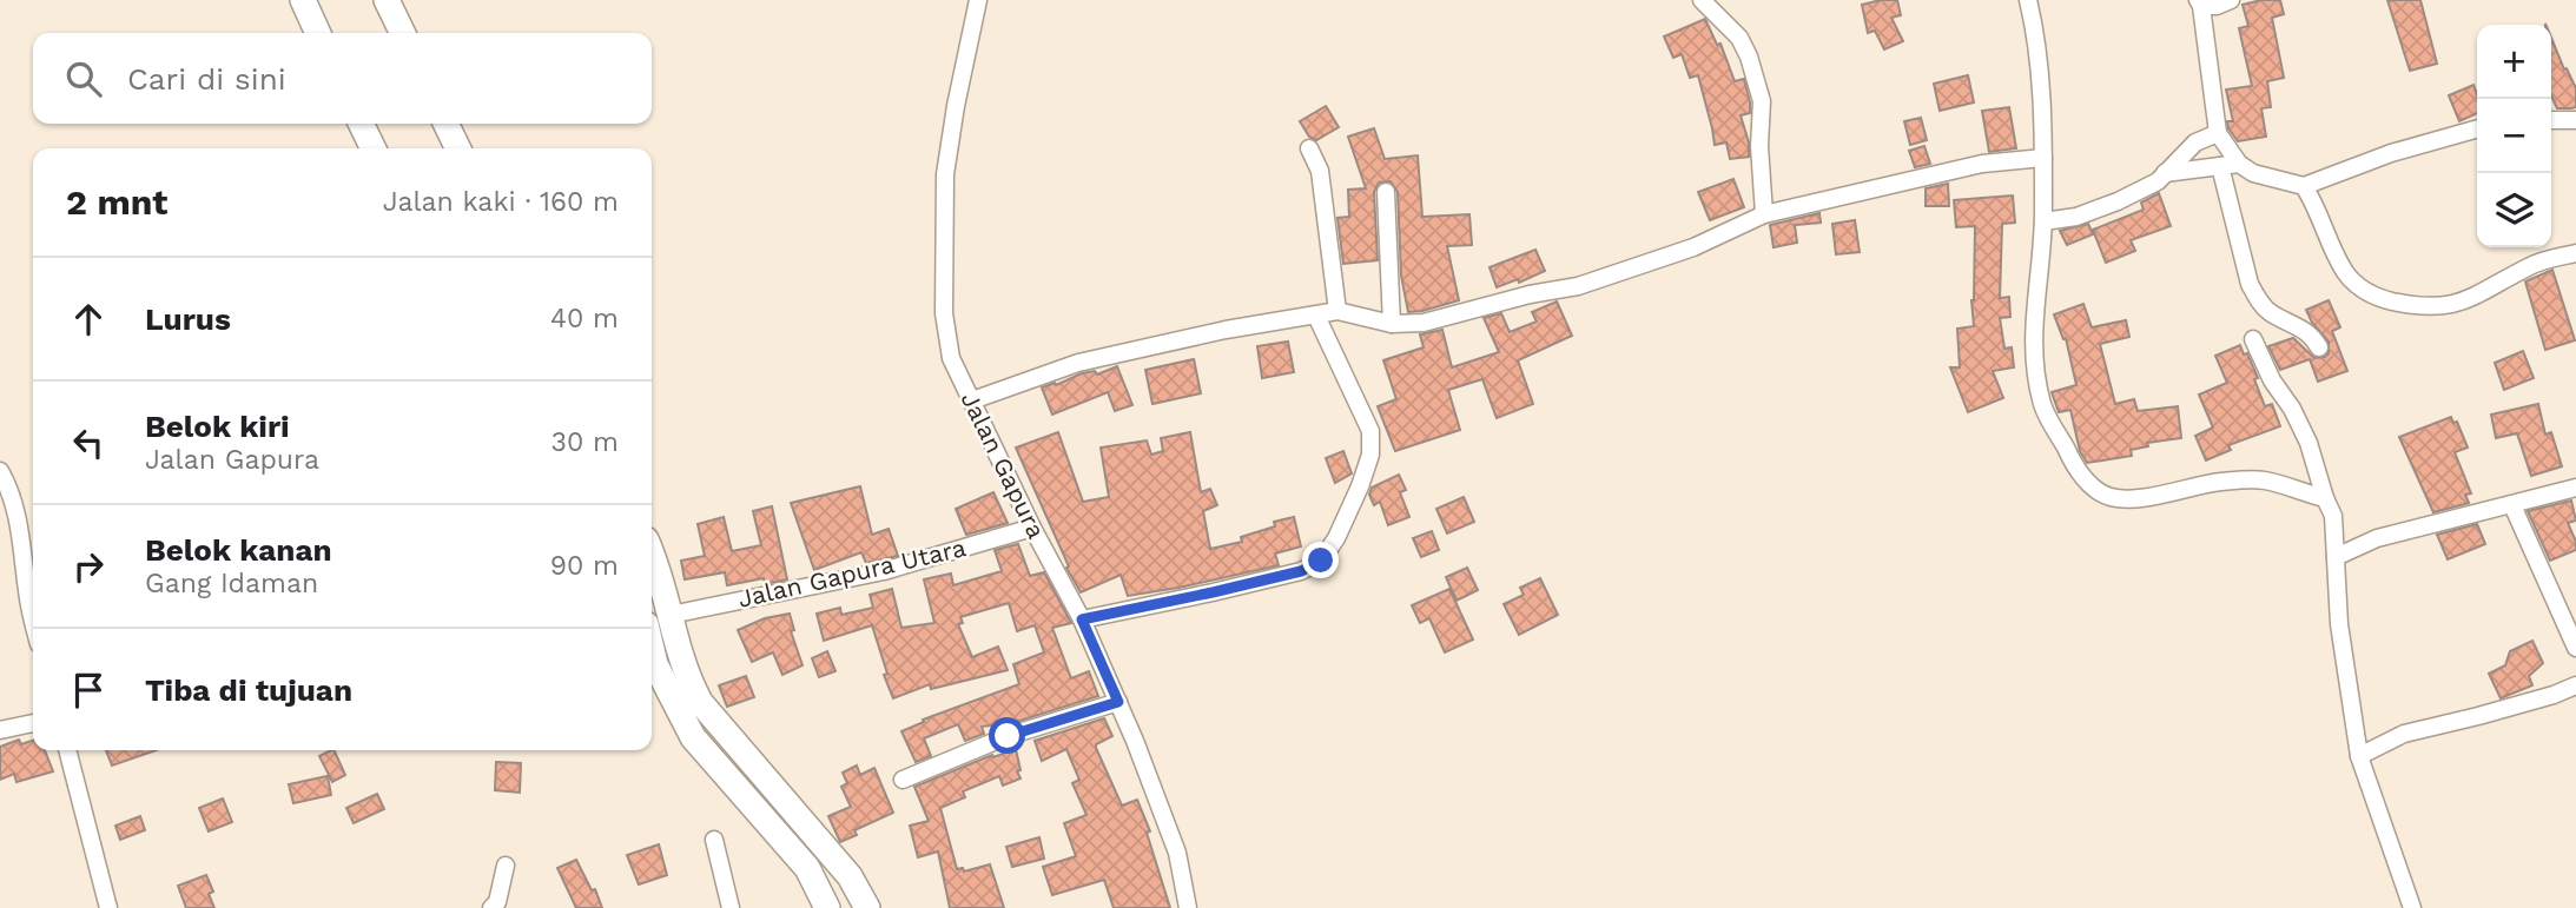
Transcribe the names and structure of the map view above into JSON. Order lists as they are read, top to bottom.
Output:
{
  "streets": {
    "street": ["Jalan Gapura", "Jalan Gapura Utara"]
  },
  "crossings": [
    ["Jalan Gapura", "Jalan Gapura Utara"]
  ],
  "page": {
    "map_buttons": ["+", "−"],
    "search": "Cari di sini",
    "heading": ["2 mnt", "Jalan kaki · 160 m"],
    "list": [
      ["Lurus", "40 m"],
      ["Belok kiri", "Jalan Gapura", "30 m"],
      ["Belok kanan", "Gang Idaman", "90 m"],
      "Tiba di tujuan"
    ]
  }
}
